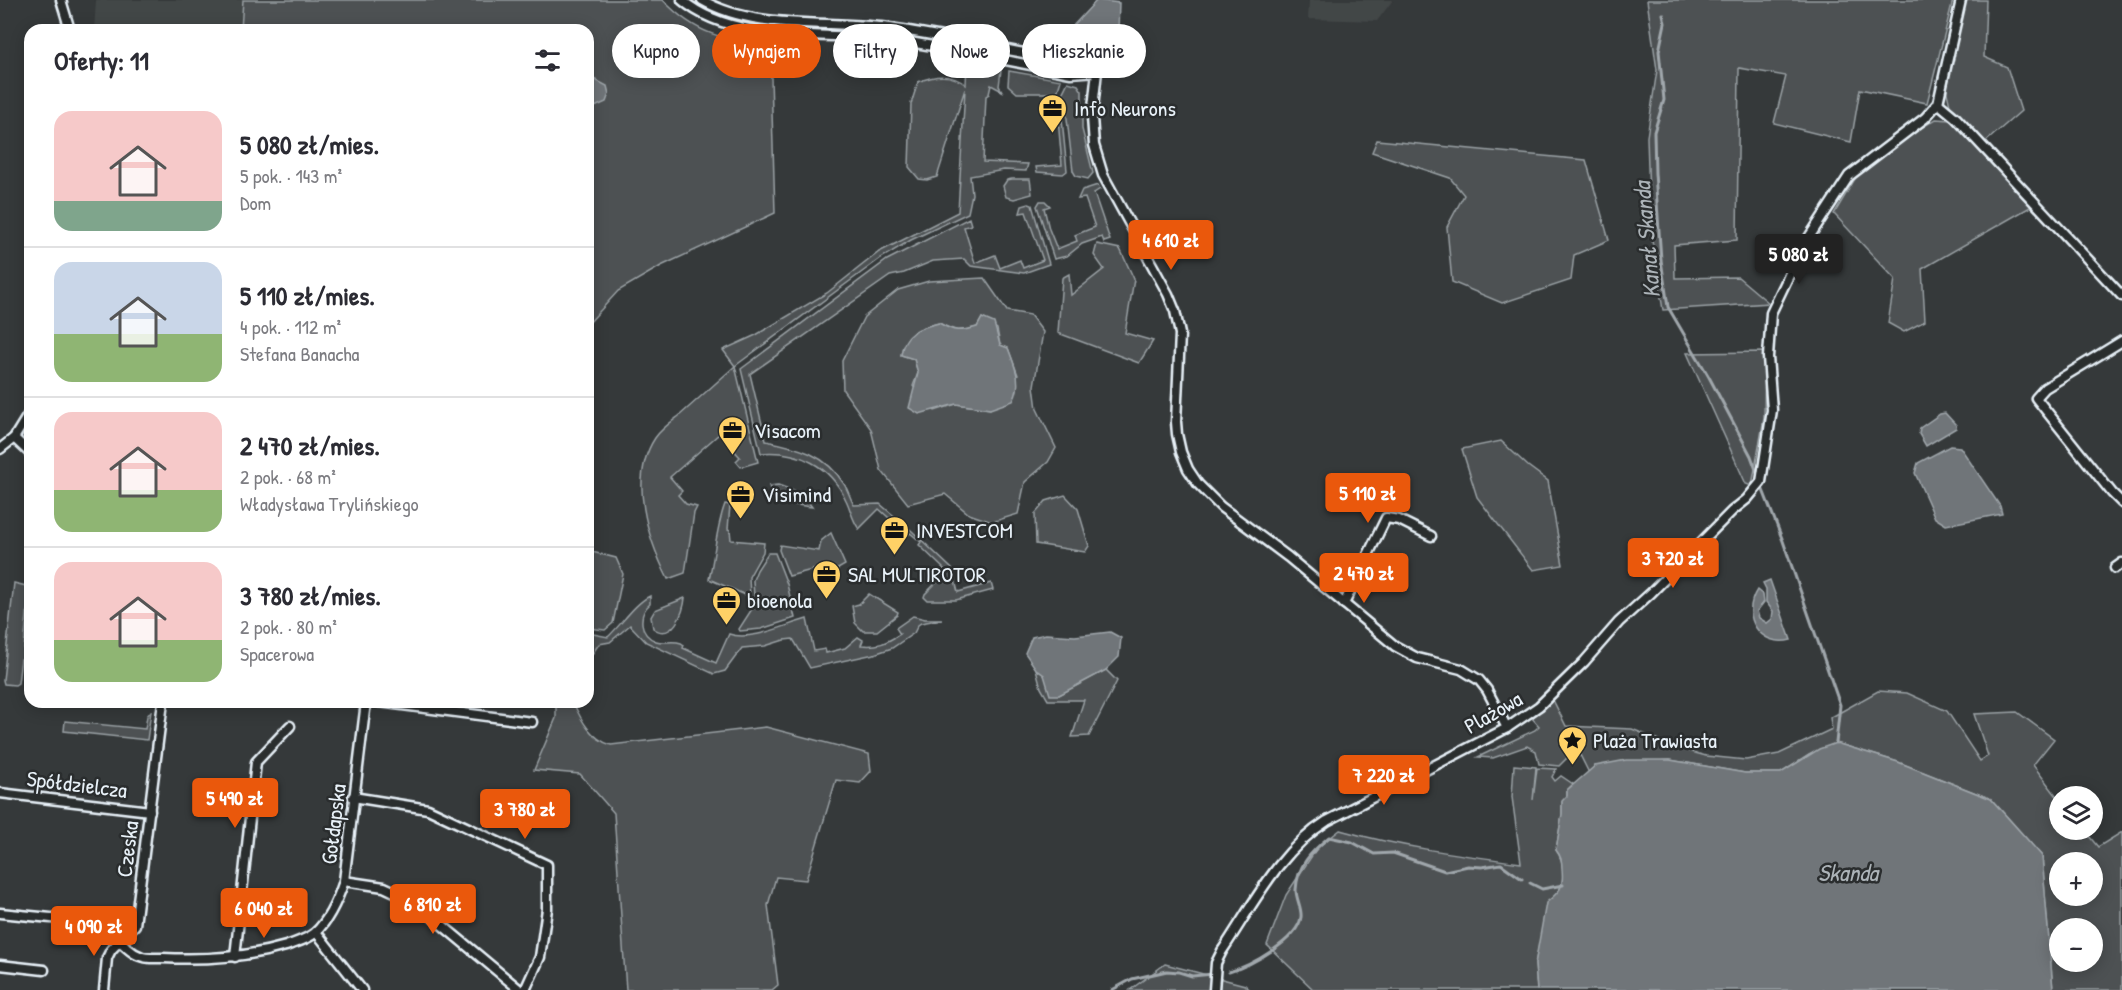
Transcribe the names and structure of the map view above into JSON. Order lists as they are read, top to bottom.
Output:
{
  "streets": {
    "street": [
      "Plażowa",
      "Spółdzielcza",
      "Gołdapska",
      "Czeska"
    ]
  },
  "crossings": [
    ["Spółdzielcza", "Czeska"],
    ["Gołdapska", "Czeska"]
  ],
  "water": ["Kanał Skanda", "Skanda"],
  "places": {
    "office": [
      "Info Neurons",
      "Visacom",
      "Visimind",
      "INVESTCOM",
      "SAL MULTIROTOR",
      "bioenola"
    ],
    "place": ["Plaża Trawiasta"]
  },
  "page": {
    "chip": [
      "Kupno",
      "Wynajem",
      "Filtry",
      "Nowe",
      "Mieszkanie"
    ],
    "heading": "Oferty: 11",
    "list": [
      {
        "name": "5 080 zł/mies.",
        "note": "5 pok. · 143 m² · Dom"
      },
      {
        "name": "5 110 zł/mies.",
        "note": "4 pok. · 112 m² · Stefana Banacha"
      },
      {
        "name": "2 470 zł/mies.",
        "note": "2 pok. · 68 m² · Władysława Trylińskiego"
      },
      {
        "name": "3 780 zł/mies.",
        "note": "2 pok. · 80 m² · Spacerowa"
      }
    ],
    "price": [
      "4 610 zł",
      "5 080 zł",
      "5 110 zł",
      "3 720 zł",
      "2 470 zł",
      "7 220 zł",
      "5 490 zł",
      "3 780 zł",
      "6 810 zł",
      "6 040 zł",
      "4 090 zł"
    ],
    "map_buttons": ["+", "−"]
  }
}
